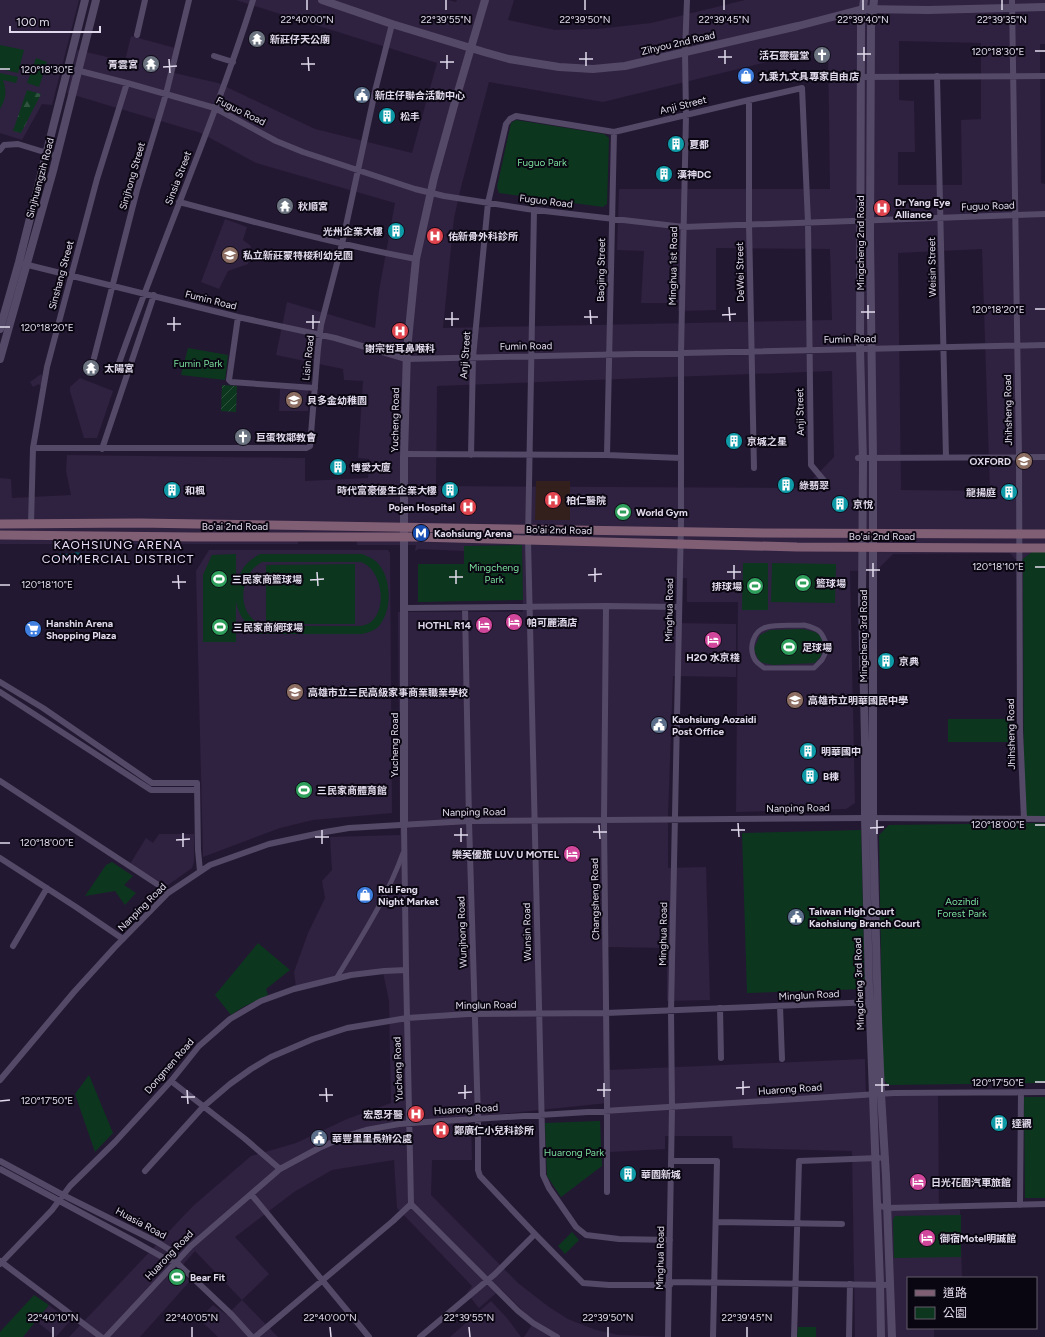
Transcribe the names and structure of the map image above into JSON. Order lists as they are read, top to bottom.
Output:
{
  "streets": {
    "main road": ["Bo'ai 2nd Road"],
    "street": [
      "Zihyou 2nd Road",
      "Anji Street",
      "Fuguo Road",
      "Sinjhong Street",
      "Sinjhuangzih Road",
      "Sinsia Street",
      "Mingcheng 2nd Road",
      "Minghua 1st Road",
      "Weisin Street",
      "Baojing Street",
      "DeWei Street",
      "Sinshang Street",
      "Fumin Road",
      "Lisin Road",
      "Jhihsheng Road",
      "Yucheng Road",
      "Minghua Road",
      "Mingcheng 3rd Road",
      "Nanping Road",
      "Changsheng Road",
      "Wunjhong Road",
      "Wunsin Road",
      "Minglun Road",
      "Dongmen Road",
      "Huarong Road",
      "Huasia Road"
    ]
  },
  "crossings": [
    ["Zihyou 2nd Road", "Mingcheng 2nd Road"],
    ["Zihyou 2nd Road", "Minghua 1st Road"],
    ["Zihyou 2nd Road", "Lisin Road"],
    ["Zihyou 2nd Road", "Jhihsheng Road"],
    ["Zihyou 2nd Road", "Yucheng Road"],
    ["Anji Street", "Fuguo Road"],
    ["Anji Street", "Minghua 1st Road"],
    ["Anji Street", "Baojing Street"],
    ["Anji Street", "DeWei Street"],
    ["Anji Street", "Fumin Road"],
    ["Fuguo Road", "Sinjhong Street"],
    ["Fuguo Road", "Sinjhuangzih Road"],
    ["Fuguo Road", "Sinsia Street"],
    ["Fuguo Road", "Mingcheng 2nd Road"],
    ["Fuguo Road", "Minghua 1st Road"],
    ["Fuguo Road", "Weisin Street"],
    ["Fuguo Road", "Baojing Street"],
    ["Fuguo Road", "DeWei Street"],
    ["Fuguo Road", "Sinshang Street"],
    ["Fuguo Road", "Lisin Road"],
    ["Fuguo Road", "Jhihsheng Road"],
    ["Fuguo Road", "Yucheng Road"],
    ["Fuguo Road", "Wunsin Road"],
    ["Sinjhong Street", "Fumin Road"],
    ["Sinjhuangzih Road", "Fumin Road"],
    ["Sinsia Street", "Fumin Road"],
    ["Mingcheng 2nd Road", "Fumin Road"],
    ["Mingcheng 2nd Road", "Bo'ai 2nd Road"],
    ["Mingcheng 2nd Road", "Mingcheng 3rd Road"],
    ["Minghua 1st Road", "Fumin Road"],
    ["Minghua 1st Road", "Bo'ai 2nd Road"],
    ["Minghua 1st Road", "Minghua Road"],
    ["Weisin Street", "Fumin Road"],
    ["Baojing Street", "Fumin Road"],
    ["DeWei Street", "Fumin Road"],
    ["Sinshang Street", "Fumin Road"],
    ["Sinshang Street", "Lisin Road"],
    ["Sinshang Street", "Bo'ai 2nd Road"],
    ["Fumin Road", "Lisin Road"],
    ["Fumin Road", "Jhihsheng Road"],
    ["Fumin Road", "Yucheng Road"],
    ["Fumin Road", "Wunsin Road"],
    ["Jhihsheng Road", "Bo'ai 2nd Road"],
    ["Jhihsheng Road", "Nanping Road"],
    ["Yucheng Road", "Bo'ai 2nd Road"],
    ["Yucheng Road", "Nanping Road"],
    ["Yucheng Road", "Minglun Road"],
    ["Yucheng Road", "Dongmen Road"],
    ["Yucheng Road", "Huarong Road"],
    ["Bo'ai 2nd Road", "Minghua Road"],
    ["Bo'ai 2nd Road", "Mingcheng 3rd Road"],
    ["Bo'ai 2nd Road", "Wunsin Road"],
    ["Minghua Road", "Nanping Road"],
    ["Minghua Road", "Wunjhong Road"],
    ["Minghua Road", "Wunsin Road"],
    ["Minghua Road", "Minglun Road"],
    ["Minghua Road", "Huarong Road"],
    ["Mingcheng 3rd Road", "Nanping Road"],
    ["Mingcheng 3rd Road", "Wunjhong Road"],
    ["Mingcheng 3rd Road", "Minglun Road"],
    ["Mingcheng 3rd Road", "Huarong Road"],
    ["Nanping Road", "Changsheng Road"],
    ["Nanping Road", "Wunjhong Road"],
    ["Nanping Road", "Wunsin Road"],
    ["Changsheng Road", "Minglun Road"],
    ["Changsheng Road", "Huarong Road"],
    ["Wunjhong Road", "Minglun Road"],
    ["Wunjhong Road", "Huarong Road"],
    ["Wunsin Road", "Minglun Road"],
    ["Wunsin Road", "Huarong Road"],
    ["Dongmen Road", "Huasia Road"],
    ["Huarong Road", "Huasia Road"]
  ],
  "districts": ["KAOHSIUNG ARENA COMMERCIAL DISTRICT"],
  "parks": [
    "Fuguo Park",
    "Fumin Park",
    "Mingcheng Park",
    "Aozihdi Forest Park",
    "Huarong Park"
  ],
  "places": {
    "temple": [
      "新莊仔天公廟",
      "青雲宮",
      "秋順宮",
      "太陽宮"
    ],
    "church": ["活石靈糧堂", "巨蛋牧鄰教會"],
    "shop": ["九乘九文具專家自由店", "Rui Feng Night Market"],
    "public building": [
      "新庄仔聯合活動中心",
      "Kaohsiung Aozaidi Post Office",
      "Taiwan High Court Kaohsiung Branch Court",
      "華豐里里長辦公處"
    ],
    "building": [
      "松丰",
      "夏都",
      "漢神DC",
      "光州企業大樓",
      "京城之星",
      "博愛大廈",
      "綠翡翠",
      "和楓",
      "時代富豪優生企業大樓",
      "龍揚庭",
      "京悅",
      "京典",
      "明華國中",
      "B棟",
      "達觀",
      "華園新城"
    ],
    "hospital": [
      "Dr Yang Eye Alliance",
      "佑新骨外科診所",
      "謝宗哲耳鼻喉科",
      "柏仁醫院",
      "Pojen Hospital",
      "宏恩牙醫",
      "鄭廣仁小兒科診所"
    ],
    "school or university": [
      "私立新莊蒙特梭利幼兒園",
      "貝多金幼稚園",
      "OXFORD",
      "高雄市立三民高級家事商業職業學校",
      "高雄市立明華國民中學"
    ],
    "sports": [
      "World Gym",
      "三民家商籃球場",
      "籃球場",
      "排球場",
      "三民家商網球場",
      "足球場",
      "三民家商體育館",
      "Bear Fit"
    ],
    "metro station": ["Kaohsiung Arena"],
    "hotel": [
      "帕可麗酒店",
      "HOTHL R14",
      "H2O 水京棧",
      "樂芙優旅 LUV U MOTEL",
      "日光花園汽車旅館",
      "御宿Motel明誠館"
    ],
    "supermarket": ["Hanshin Arena Shopping Plaza"]
  },
  "legend": ["道路", "公園"],
  "scale_bar": "100 m",
  "coordinates": [
    "22°40'00\"N",
    "22°39'55\"N",
    "22°39'50\"N",
    "22°39'45\"N",
    "22°39'40\"N",
    "22°39'35\"N",
    "120°18'30\"E",
    "120°18'20\"E",
    "120°18'10\"E",
    "120°18'00\"E",
    "120°17'50\"E",
    "22°40'10\"N",
    "22°40'05\"N"
  ]
}
